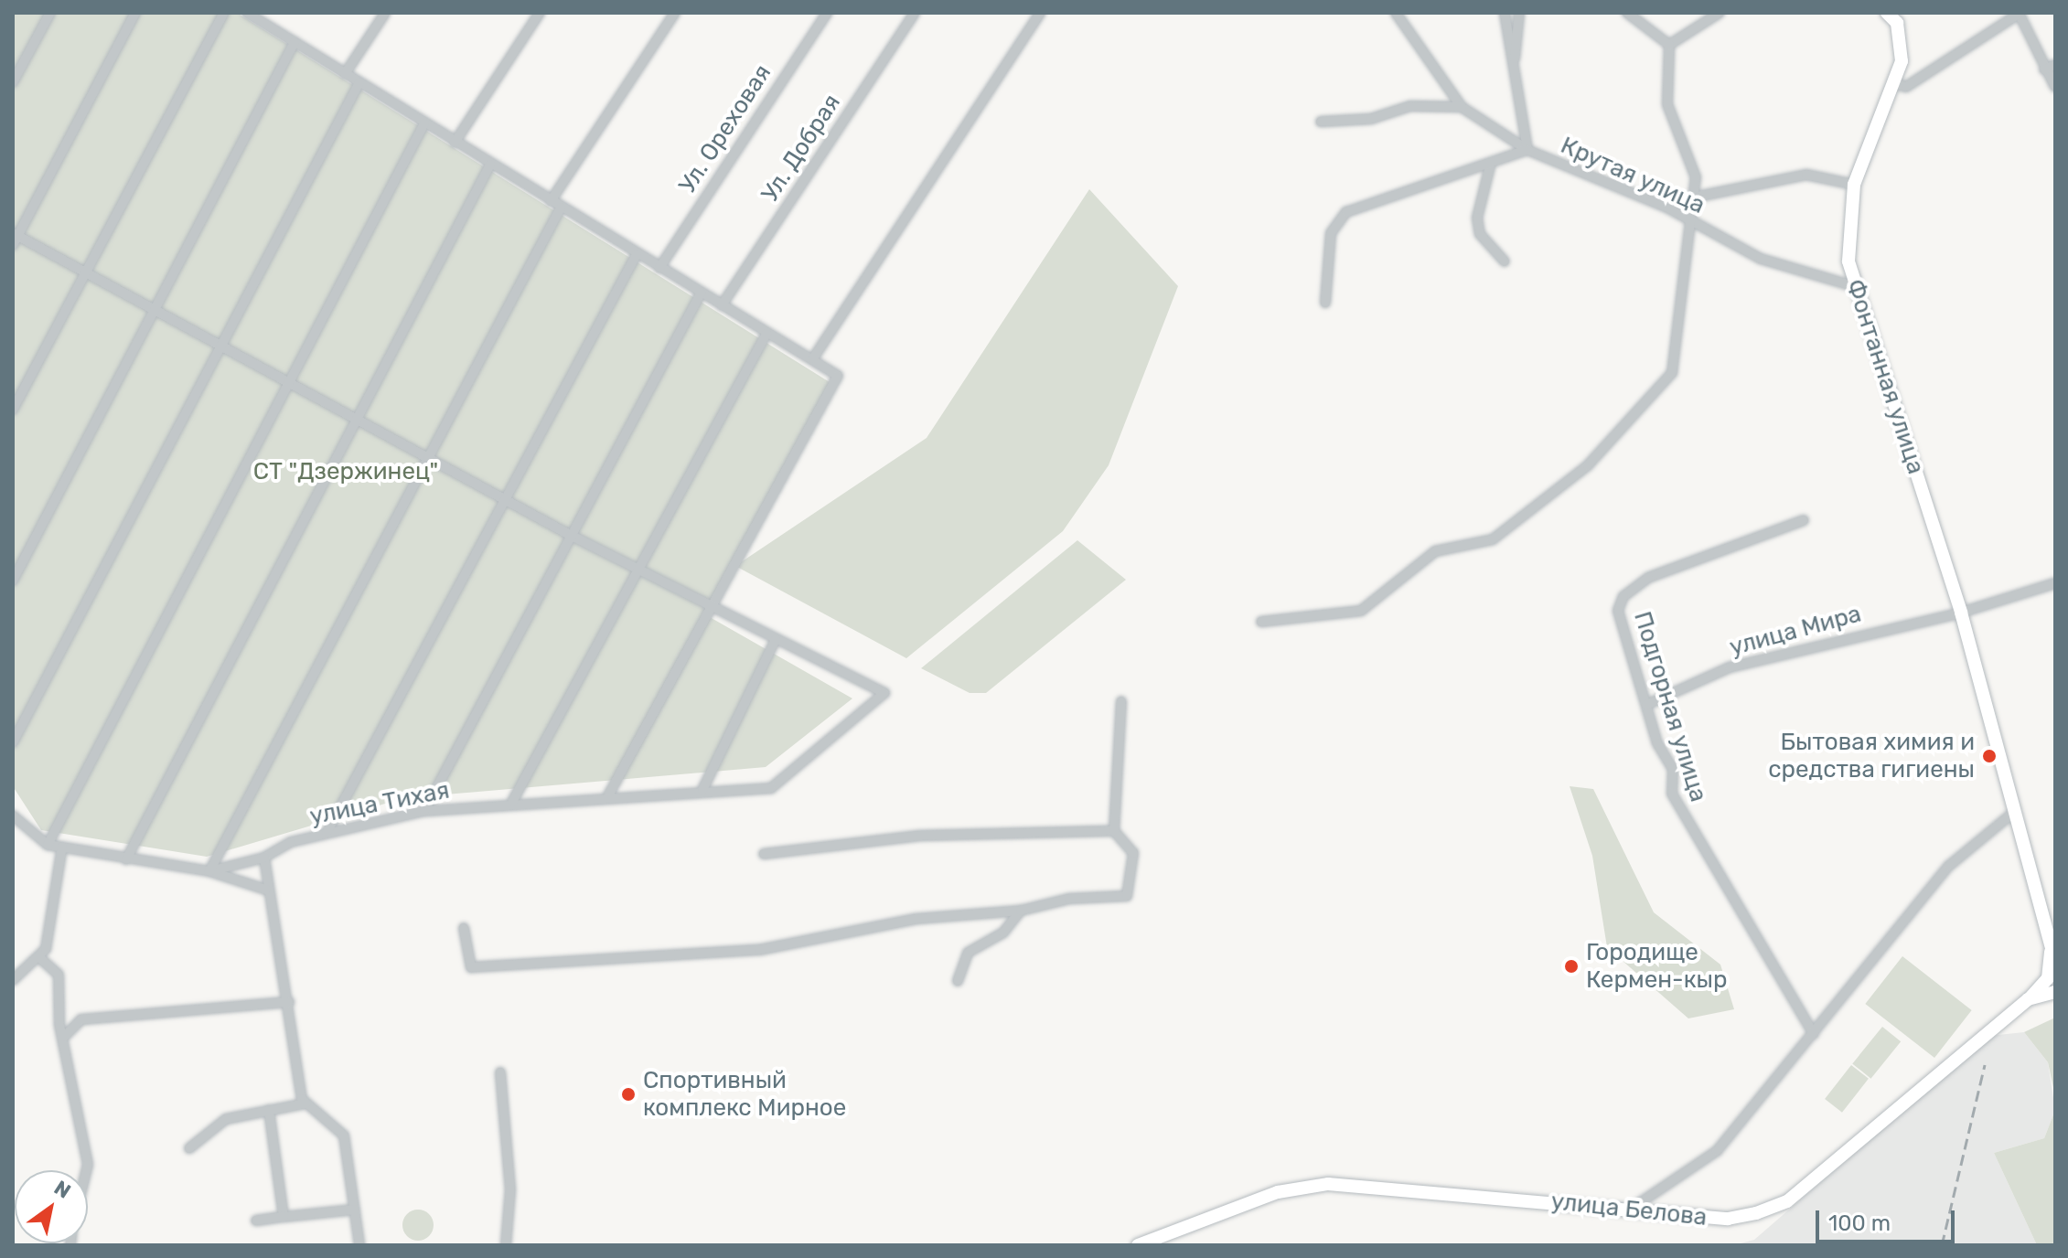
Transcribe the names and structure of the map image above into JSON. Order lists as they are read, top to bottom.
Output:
{
  "streets": {
    "main road": ["Фонтанная улица", "улица Белова"],
    "street": [
      "Ул. Ореховая",
      "Ул. Добрая",
      "Крутая улица",
      "улица Мира",
      "Подгорная улица",
      "улица Тихая"
    ]
  },
  "crossings": [
    ["Крутая улица", "Фонтанная улица"],
    ["Фонтанная улица", "улица Мира"],
    ["улица Мира", "Подгорная улица"]
  ],
  "parks": ["СТ \"Дзержинец\""],
  "places": ["Бытовая химия и средства гигиены", "Городище Кермен-кыр", "Спортивный комплекс Мирное"],
  "scale_bar": "100 m",
  "north": "top right"
}
